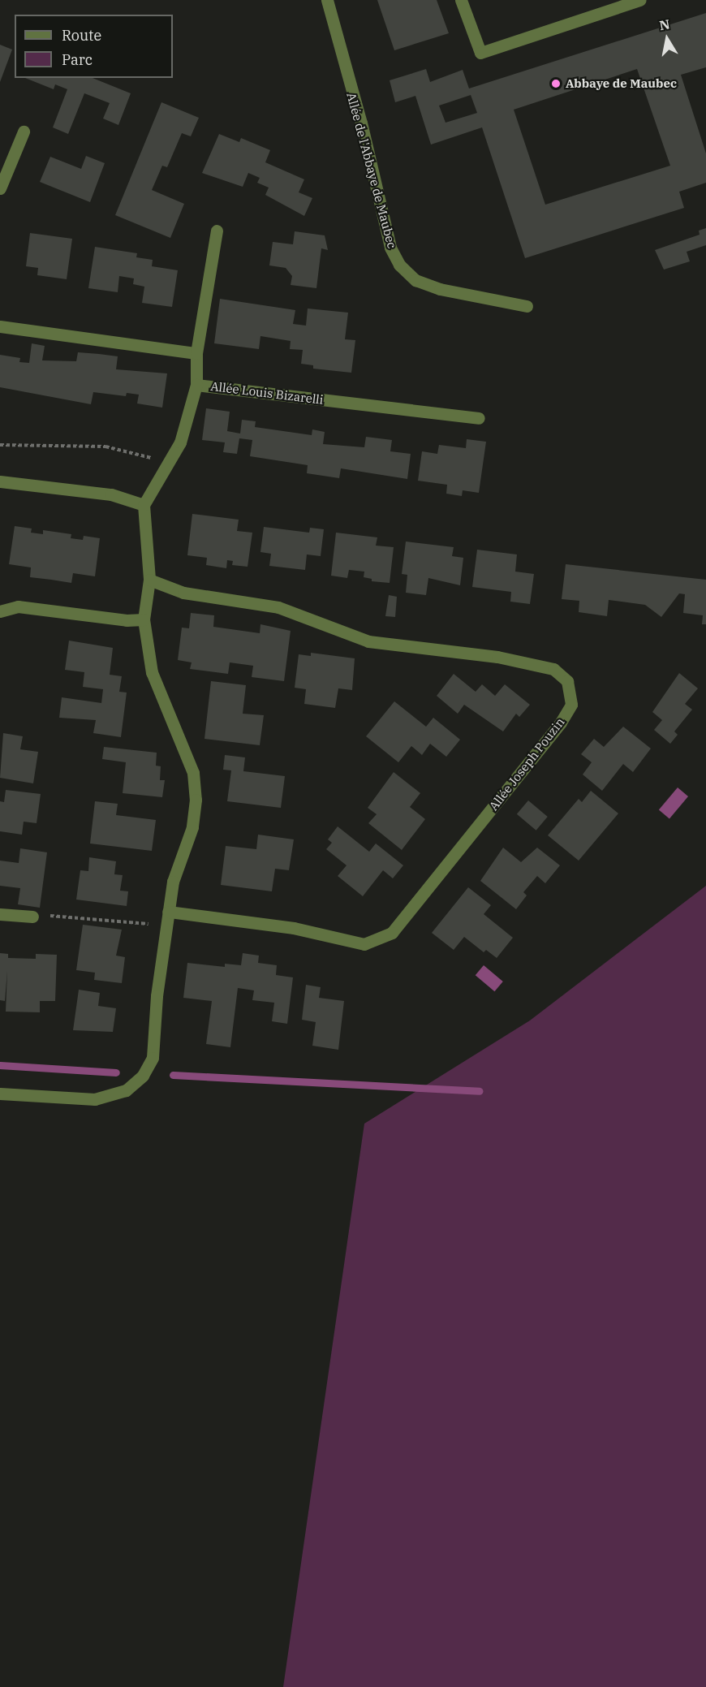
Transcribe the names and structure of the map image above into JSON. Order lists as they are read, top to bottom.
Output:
{
  "streets": {
    "street": ["Allée de l'Abbaye de Maubec", "Allée Louis Bizarelli", "Allée Joseph Pouzin"]
  },
  "places": ["Abbaye de Maubec"],
  "legend": ["Route", "Parc"],
  "north": "top"
}
